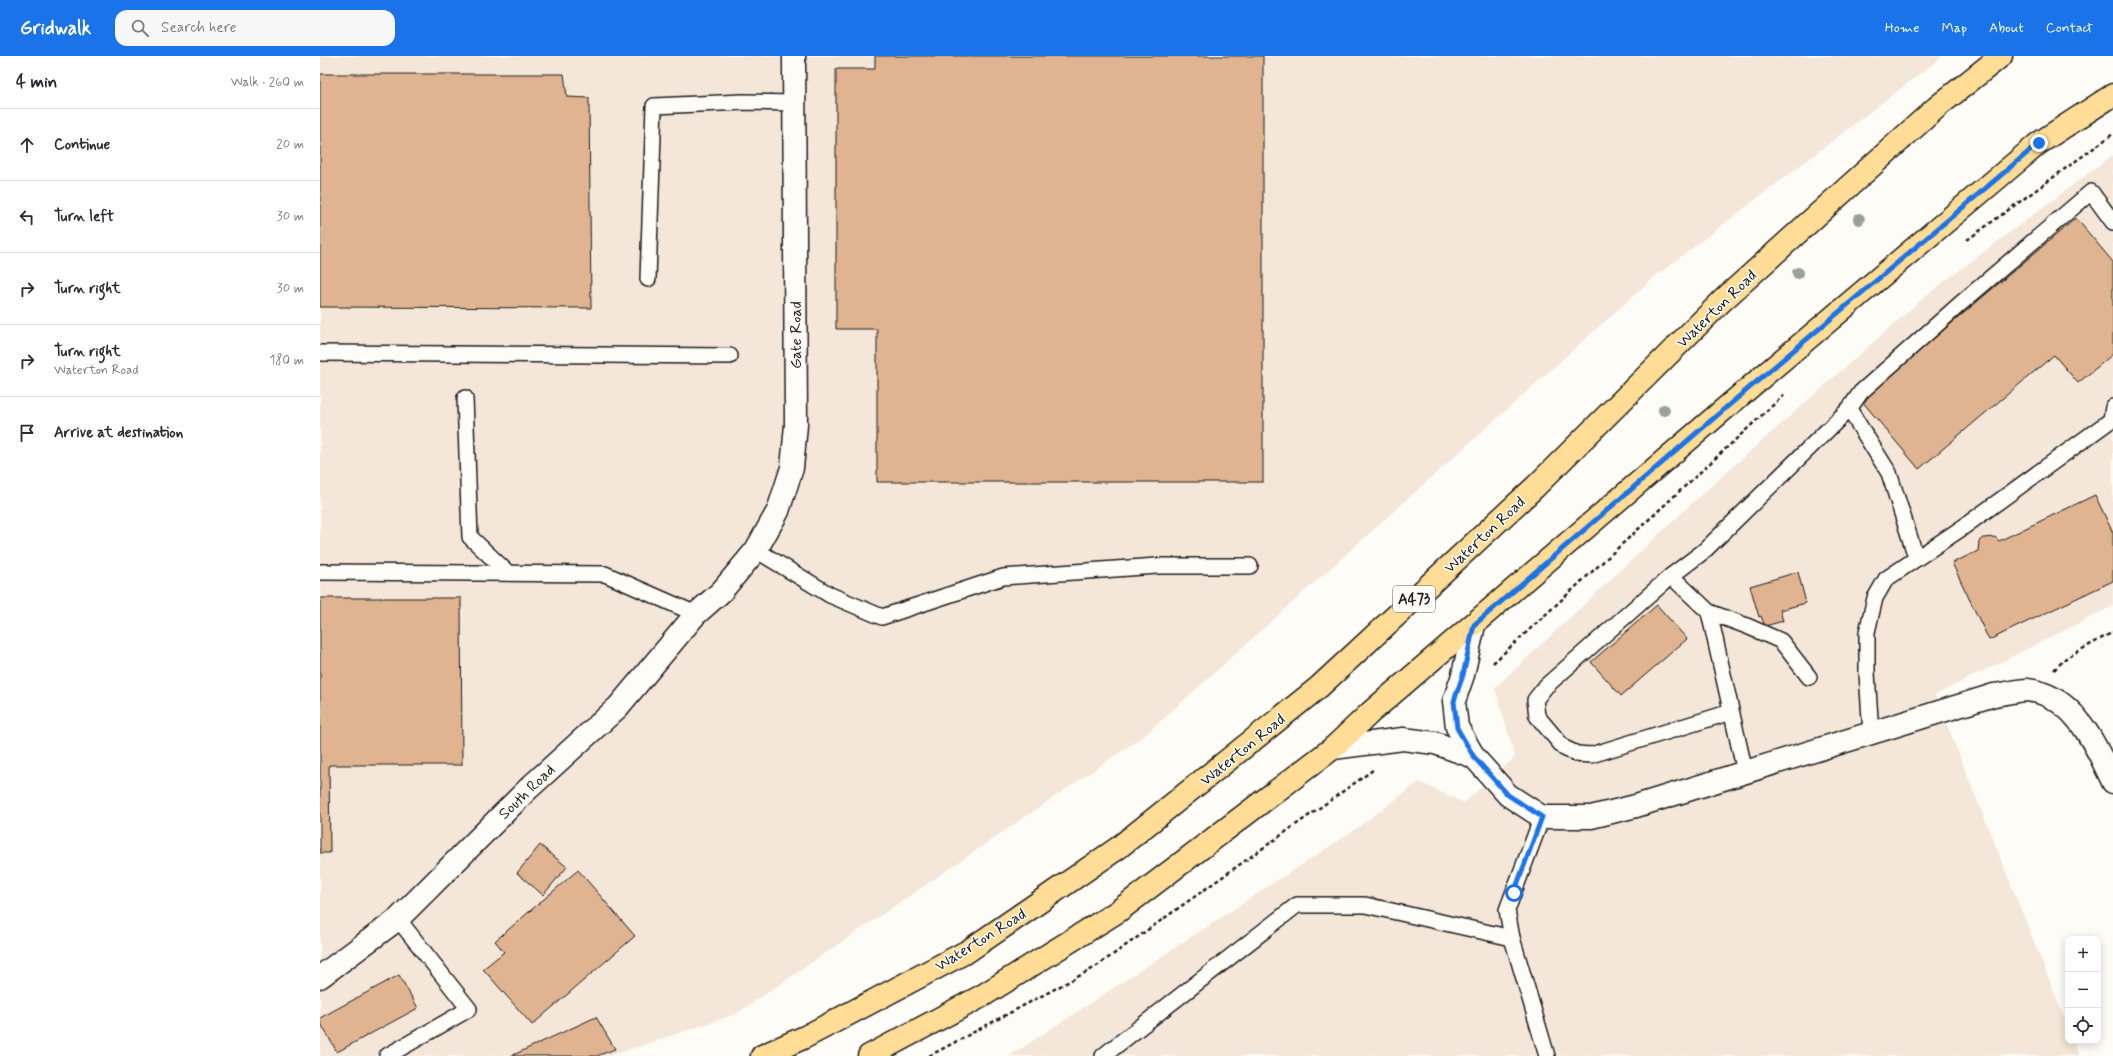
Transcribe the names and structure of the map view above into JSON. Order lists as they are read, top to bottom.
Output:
{
  "streets": {
    "main road": ["Waterton Road", "A473"],
    "street": ["Gate Road", "South Road"]
  },
  "crossings": [
    ["Gate Road", "South Road"]
  ],
  "page": {
    "header": "Gridwalk",
    "search": "Search here",
    "nav": [
      "Home",
      "Map",
      "About",
      "Contact"
    ],
    "heading": ["4 min", "Walk · 260 m"],
    "list": [
      ["Continue", "20 m"],
      ["Turn left", "30 m"],
      ["Turn right", "30 m"],
      ["Turn right", "Waterton Road", "180 m"],
      "Arrive at destination"
    ],
    "map_buttons": ["+", "−"]
  }
}
